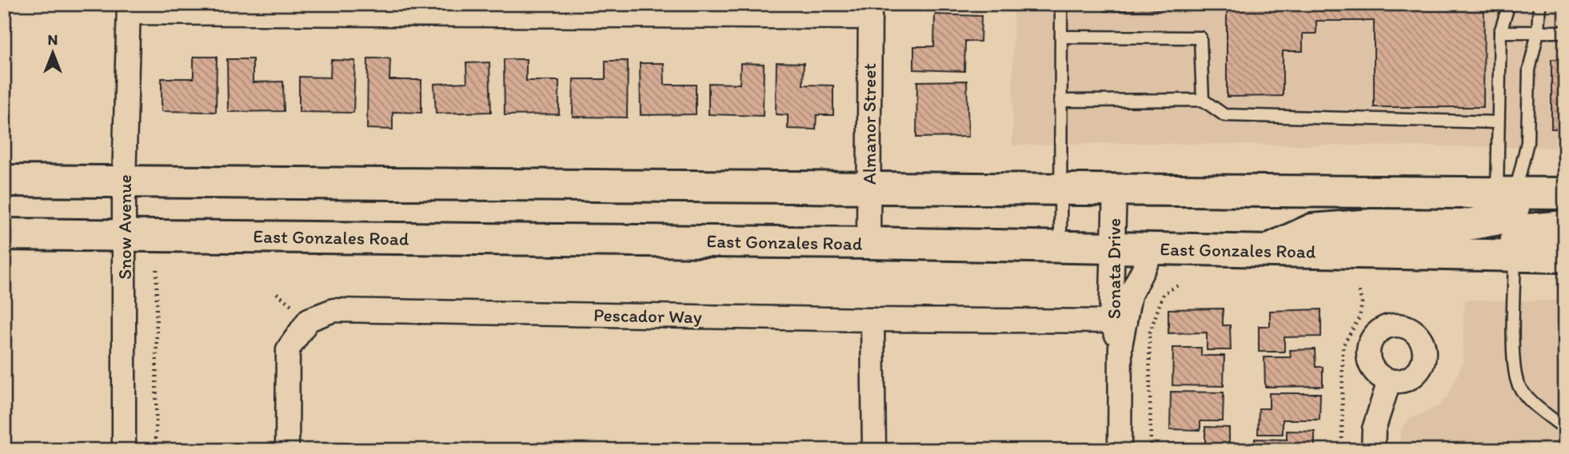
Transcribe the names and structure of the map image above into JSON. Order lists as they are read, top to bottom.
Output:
{
  "streets": {
    "main road": ["East Gonzales Road"],
    "street": [
      "Almanor Street",
      "Snow Avenue",
      "Sonata Drive",
      "Pescador Way"
    ]
  },
  "crossings": [
    ["Almanor Street", "East Gonzales Road"],
    ["Snow Avenue", "East Gonzales Road"],
    ["East Gonzales Road", "Sonata Drive"],
    ["Sonata Drive", "Pescador Way"]
  ],
  "north": "top"
}
